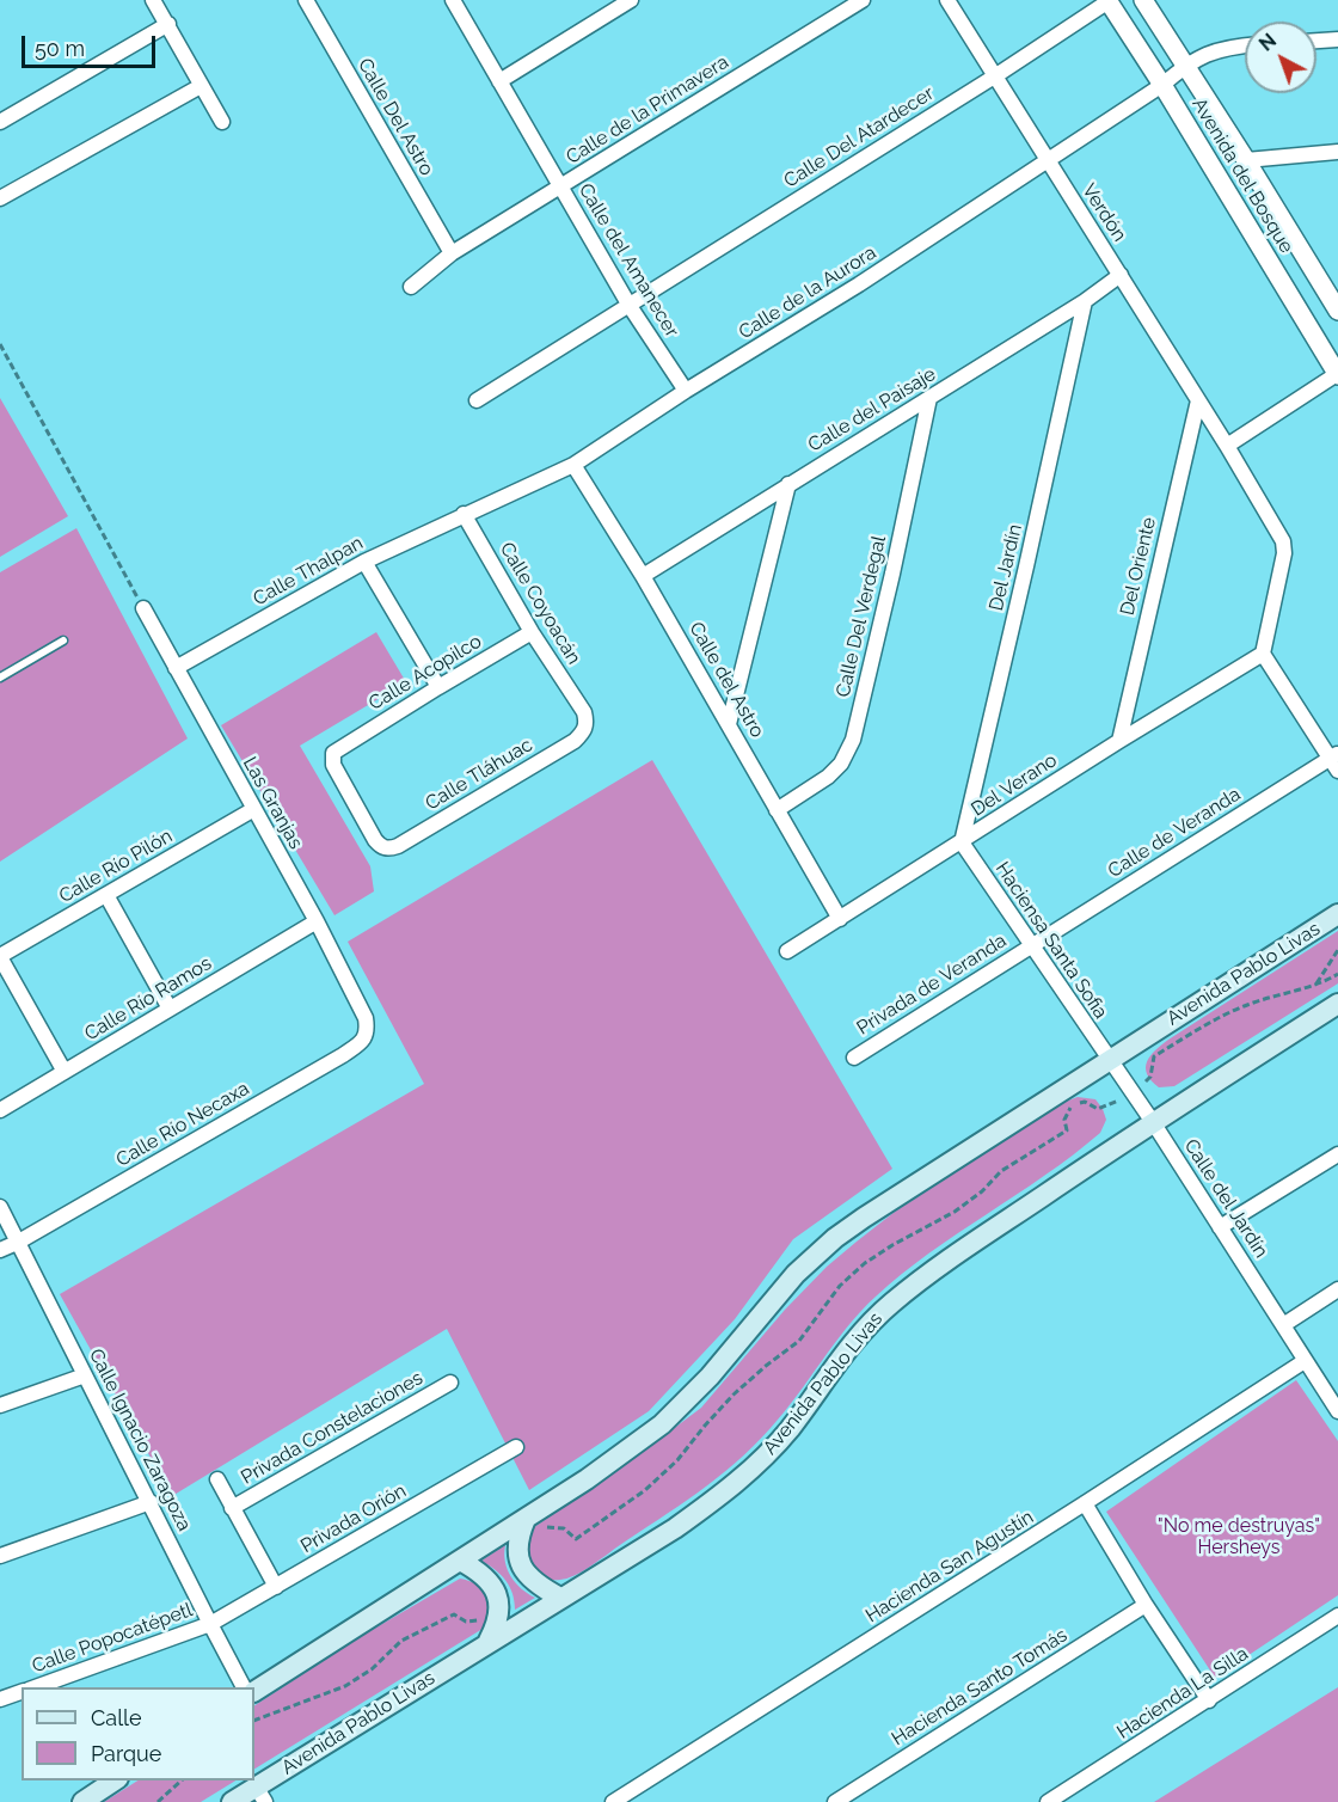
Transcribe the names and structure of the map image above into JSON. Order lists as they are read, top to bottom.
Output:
{
  "streets": {
    "main road": ["Avenida Pablo Livas"],
    "street": [
      "Calle de la Primavera",
      "Calle Del Astro",
      "Calle Del Atardecer",
      "Avenida del Bosque",
      "Verdón",
      "Calle del Amanecer",
      "Calle de la Aurora",
      "Calle del Paisaje",
      "Del Oriente",
      "Del Jardín",
      "Calle Thalpan",
      "Calle Coyoacán",
      "Calle Del Verdegal",
      "Calle Acopilco",
      "Calle del Astro",
      "Calle Tláhuac",
      "Del Verano",
      "Las Granjas",
      "Calle de Veranda",
      "Calle Río Pilón",
      "Haciensa Santa Sofia",
      "Privada de Veranda",
      "Calle Río Ramos",
      "Calle Río Necaxa",
      "Calle del Jardín",
      "Privada Constelaciones",
      "Calle Ignacio Zaragoza",
      "Privada Orión",
      "Hacienda San Agustín",
      "Calle Popocatépetl",
      "Hacienda Santo Tomás",
      "Hacienda La Silla"
    ]
  },
  "crossings": [
    ["Calle de la Primavera", "Calle Del Astro"],
    ["Calle de la Primavera", "Calle del Amanecer"],
    ["Calle Del Atardecer", "Avenida del Bosque"],
    ["Calle Del Atardecer", "Verdón"],
    ["Calle Del Atardecer", "Calle del Amanecer"],
    ["Avenida del Bosque", "Calle de la Aurora"],
    ["Verdón", "Calle de la Aurora"],
    ["Verdón", "Calle del Paisaje"],
    ["Verdón", "Del Oriente"],
    ["Verdón", "Del Verano"],
    ["Calle del Amanecer", "Calle de la Aurora"],
    ["Calle de la Aurora", "Calle Thalpan"],
    ["Calle de la Aurora", "Calle Coyoacán"],
    ["Calle de la Aurora", "Calle del Astro"],
    ["Calle del Paisaje", "Del Jardín"],
    ["Calle del Paisaje", "Calle Del Verdegal"],
    ["Calle del Paisaje", "Calle del Astro"],
    ["Del Oriente", "Del Verano"],
    ["Del Jardín", "Del Verano"],
    ["Del Jardín", "Haciensa Santa Sofia"],
    ["Calle Thalpan", "Calle Coyoacán"],
    ["Calle Thalpan", "Las Granjas"],
    ["Calle Coyoacán", "Calle Acopilco"],
    ["Calle Coyoacán", "Calle Tláhuac"],
    ["Calle Del Verdegal", "Calle del Astro"],
    ["Calle Acopilco", "Calle Tláhuac"],
    ["Calle del Astro", "Del Verano"],
    ["Del Verano", "Haciensa Santa Sofia"],
    ["Las Granjas", "Calle Río Pilón"],
    ["Las Granjas", "Calle Río Ramos"],
    ["Las Granjas", "Calle Río Necaxa"],
    ["Calle de Veranda", "Haciensa Santa Sofia"],
    ["Calle de Veranda", "Privada de Veranda"],
    ["Haciensa Santa Sofia", "Avenida Pablo Livas"],
    ["Haciensa Santa Sofia", "Privada de Veranda"],
    ["Haciensa Santa Sofia", "Calle del Jardín"],
    ["Avenida Pablo Livas", "Calle del Jardín"],
    ["Calle Río Necaxa", "Calle Ignacio Zaragoza"],
    ["Calle del Jardín", "Hacienda San Agustín"],
    ["Calle Ignacio Zaragoza", "Privada Orión"],
    ["Calle Ignacio Zaragoza", "Calle Popocatépetl"],
    ["Privada Orión", "Calle Popocatépetl"]
  ],
  "parks": ["\"No me destruyas\" Hersheys"],
  "legend": ["Calle", "Parque"],
  "scale_bar": "50 m",
  "north": "top left"
}
